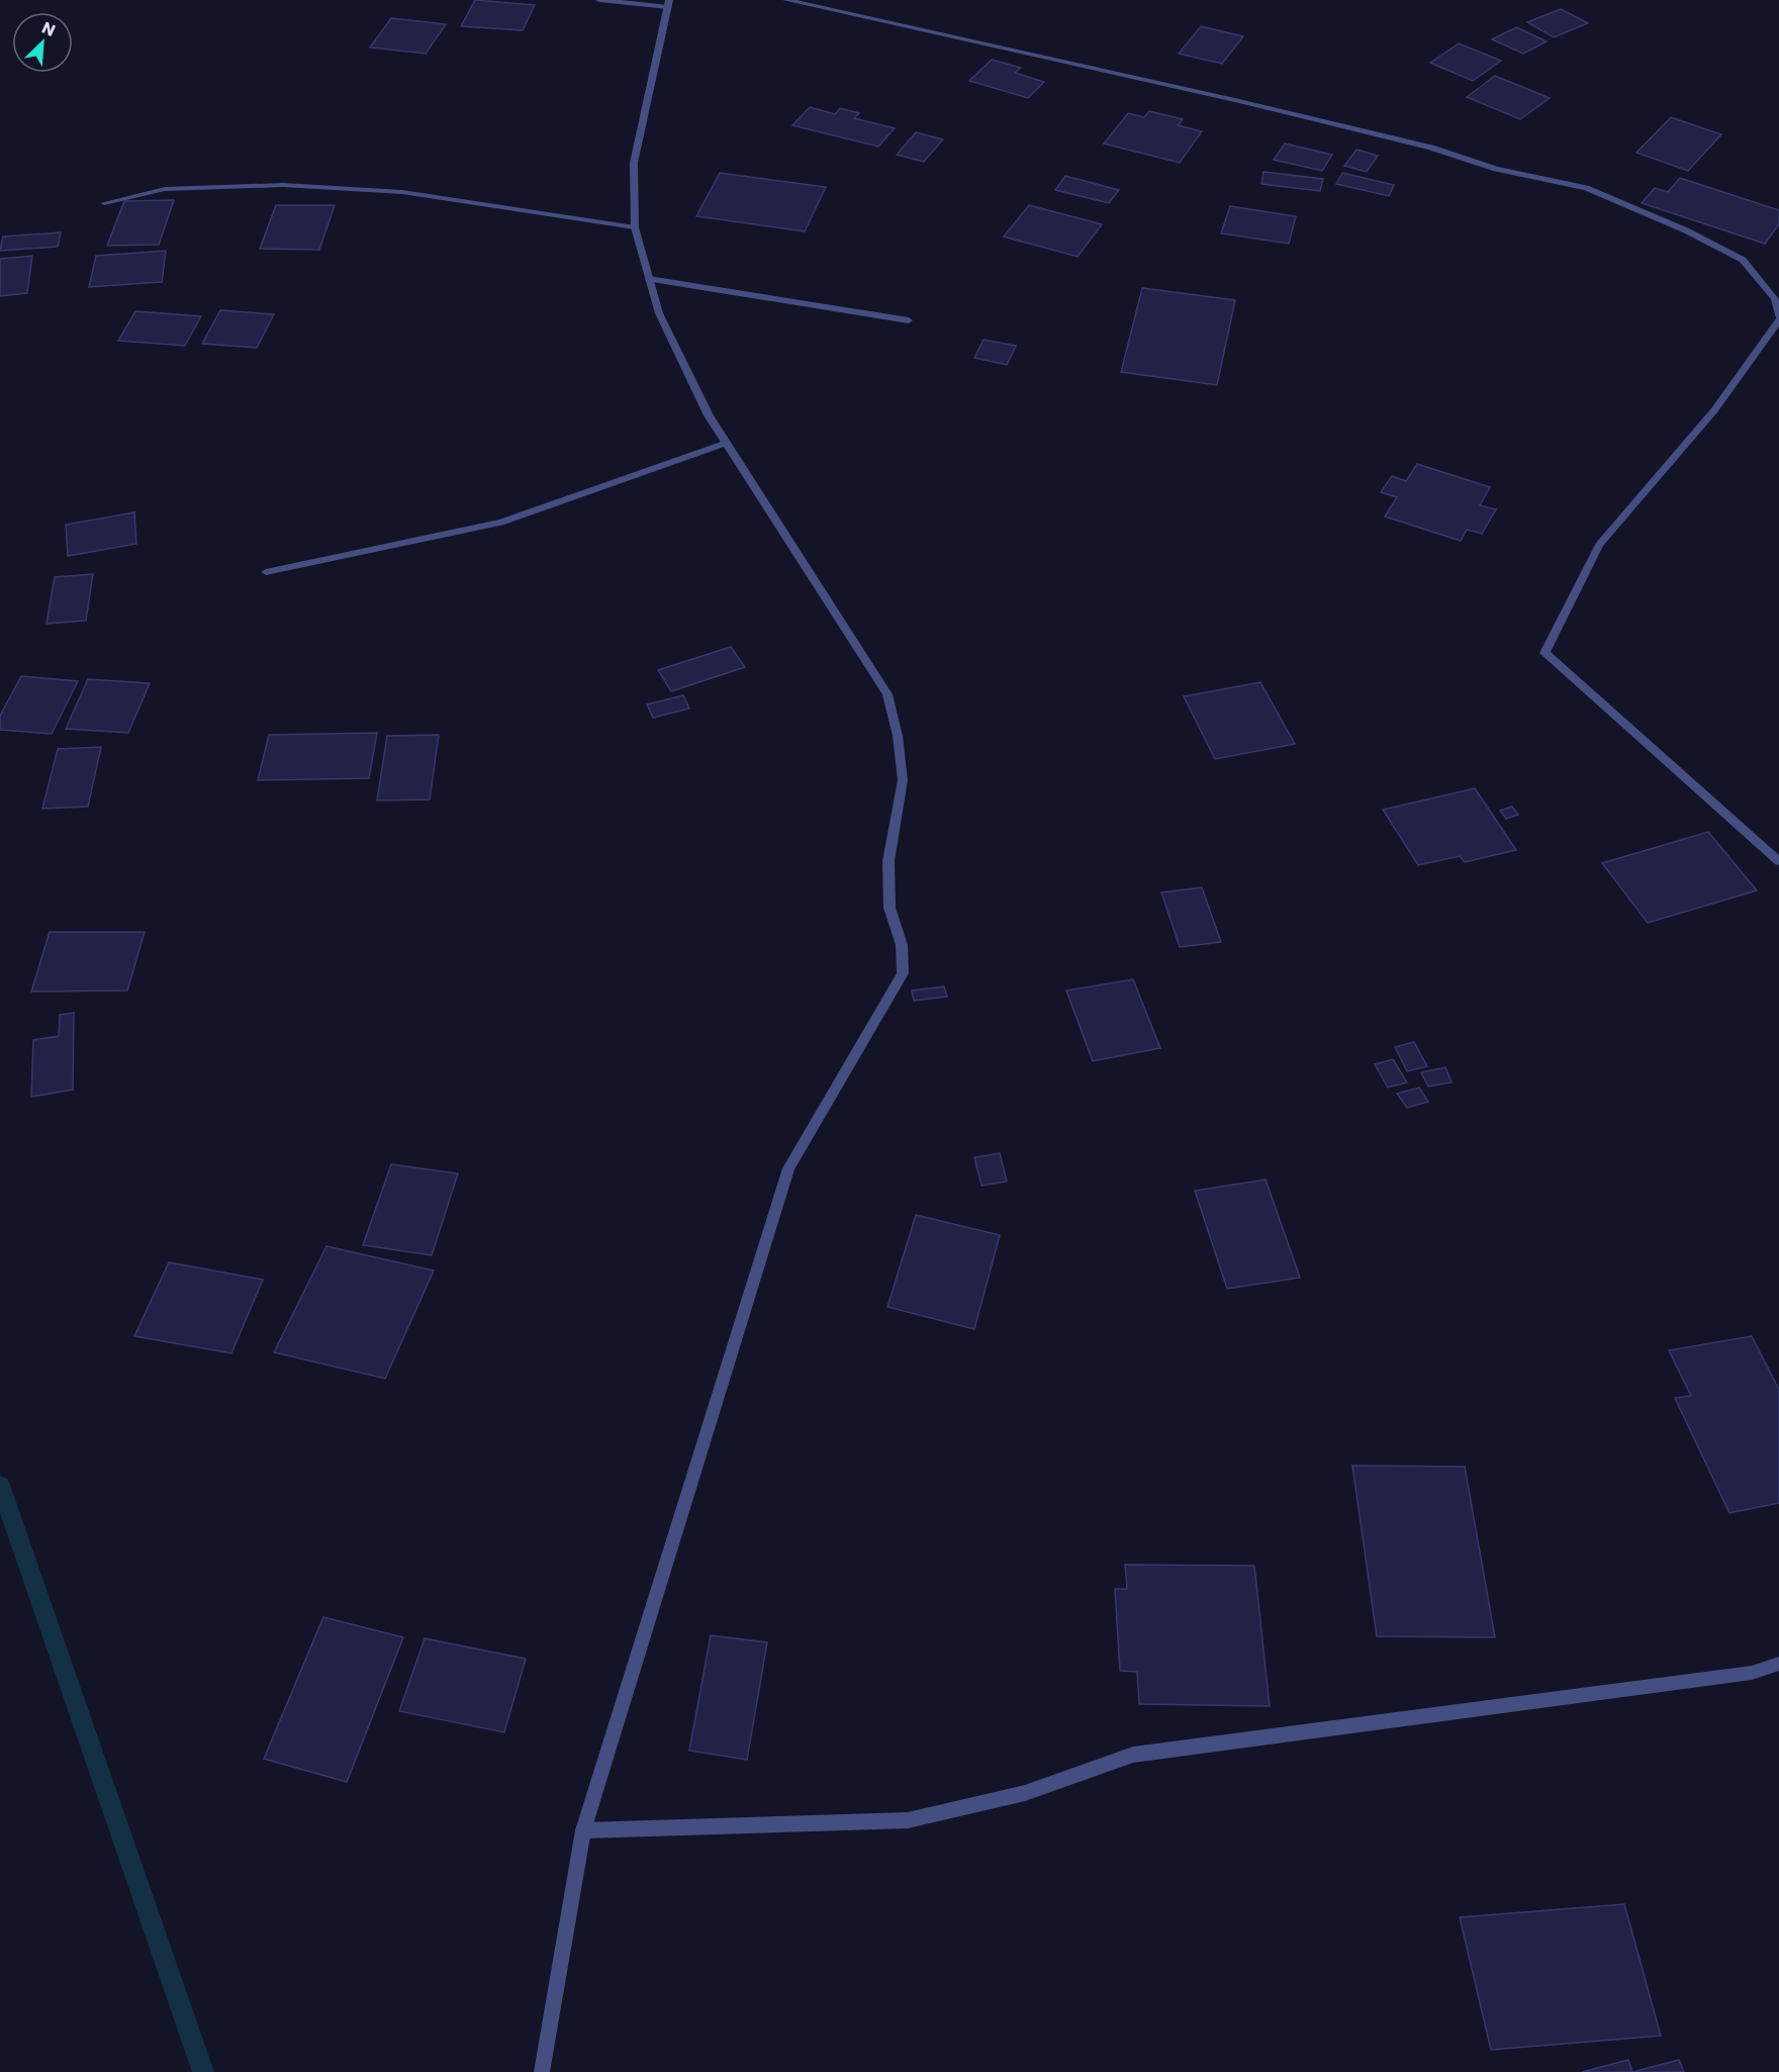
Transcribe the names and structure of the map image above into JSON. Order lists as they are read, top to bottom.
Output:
{
  "north": "top right"
}
